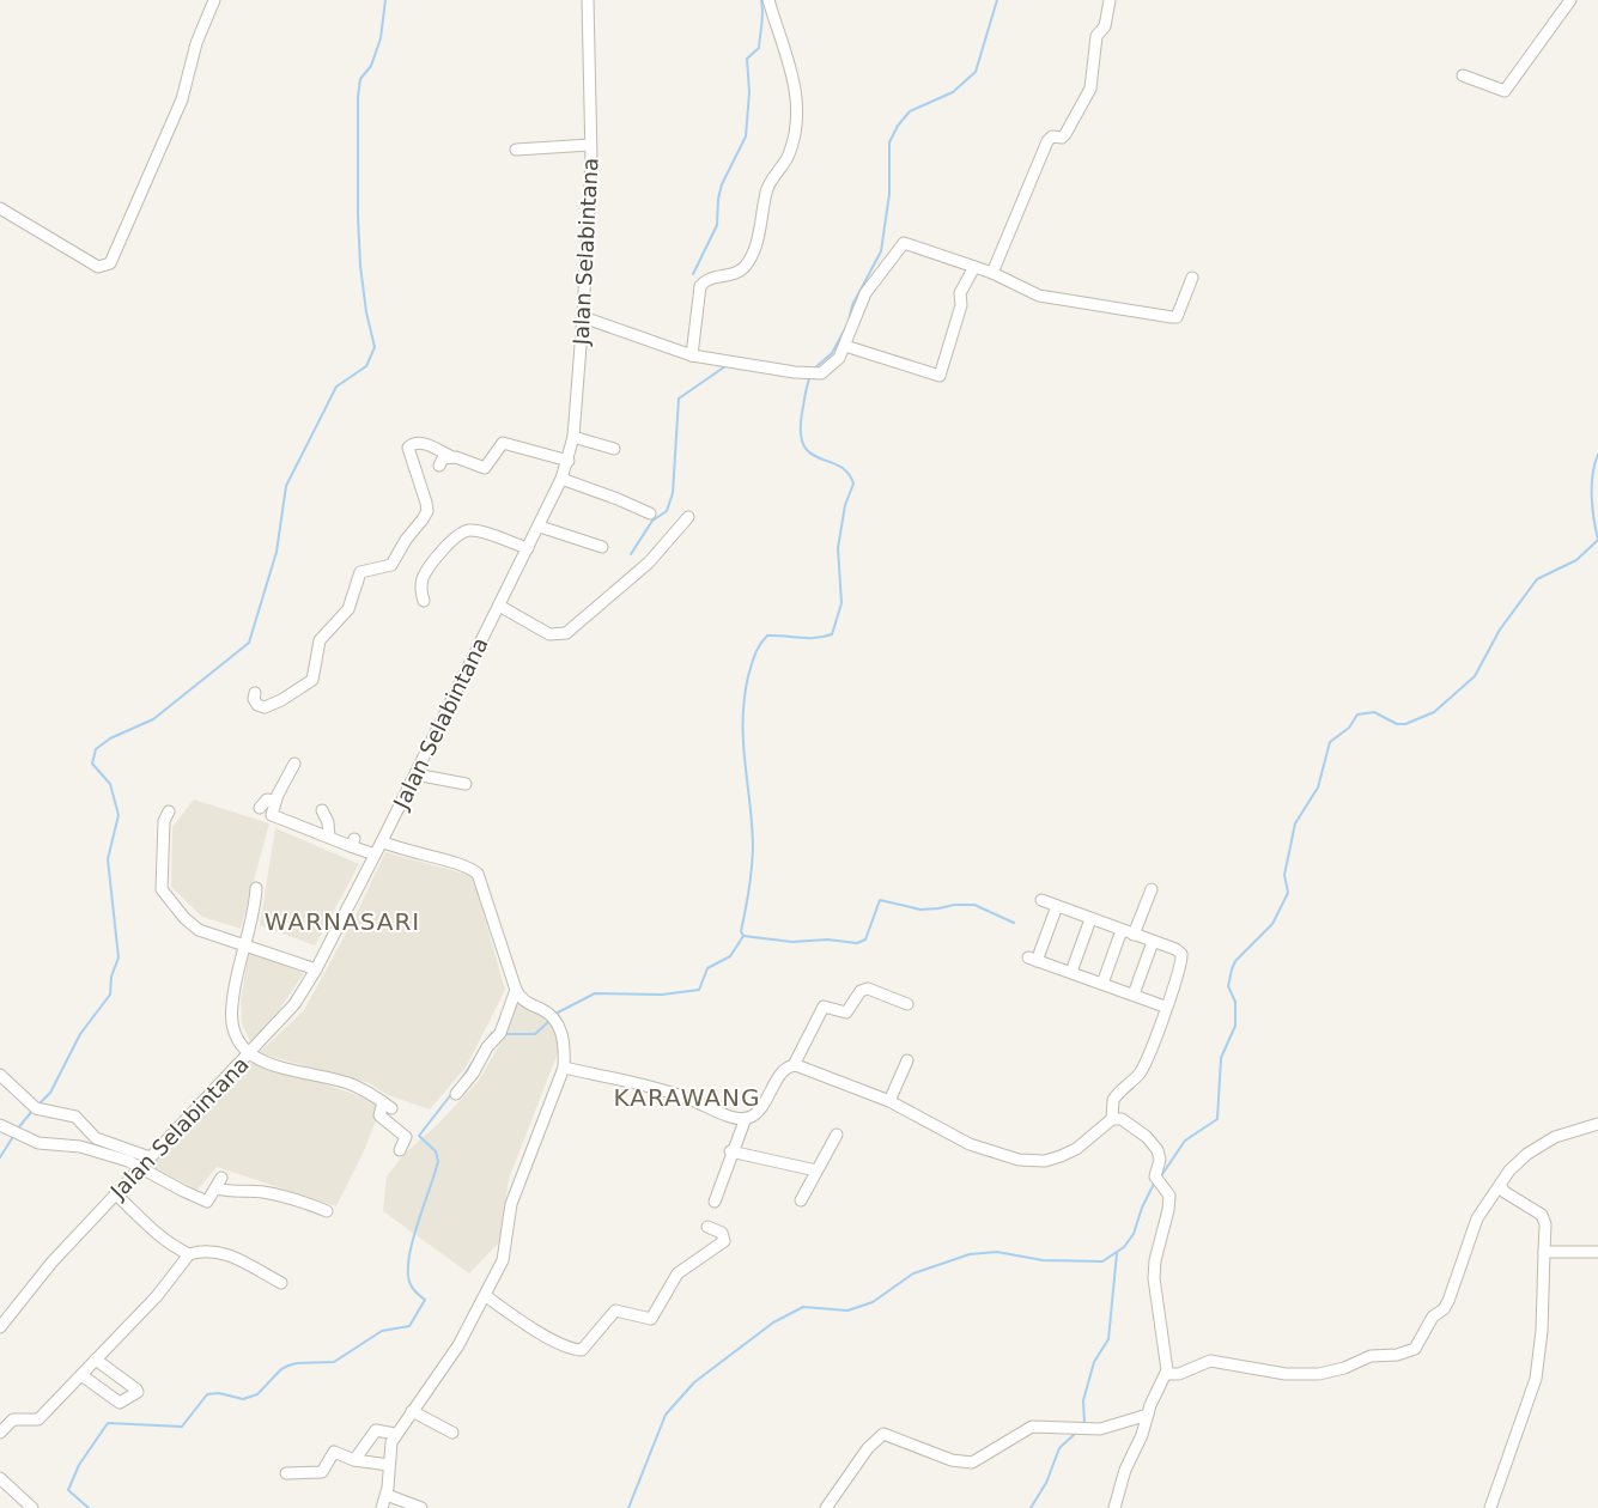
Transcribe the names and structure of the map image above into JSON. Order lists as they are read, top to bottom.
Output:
{
  "streets": {
    "street": ["Jalan Selabintana"]
  },
  "districts": ["WARNASARI", "KARAWANG"]
}
